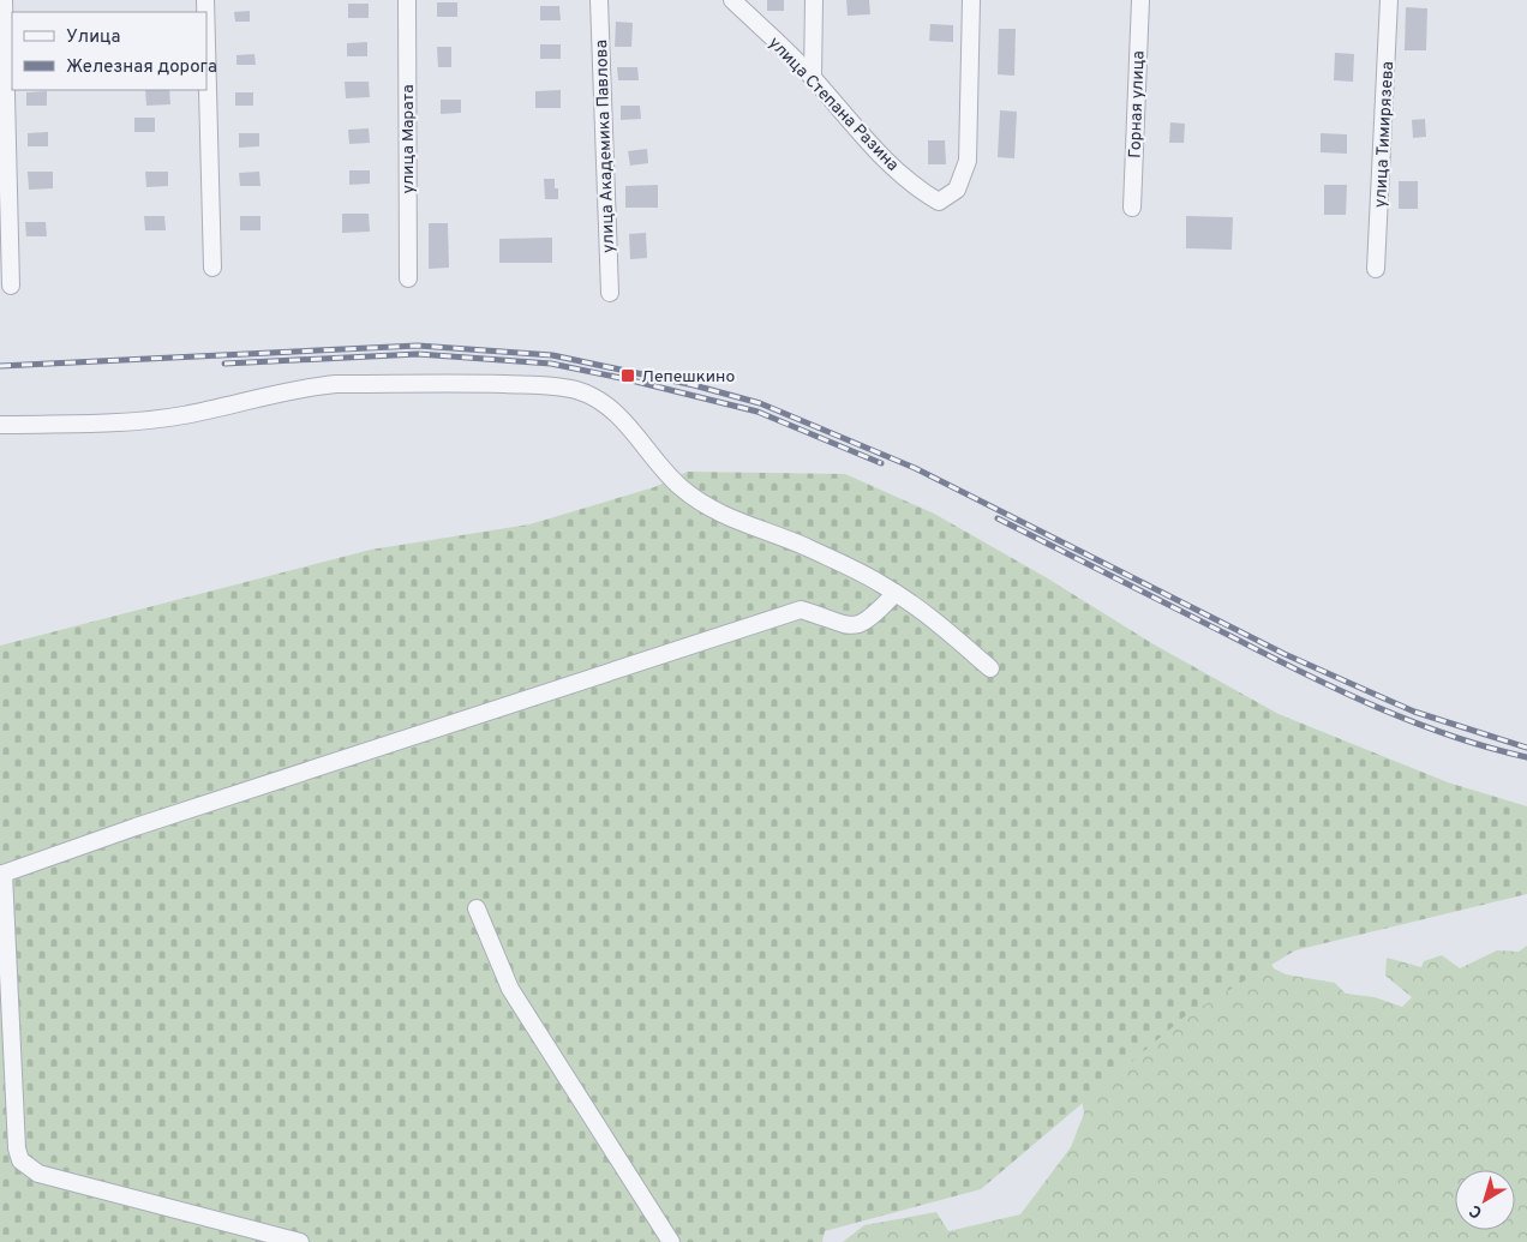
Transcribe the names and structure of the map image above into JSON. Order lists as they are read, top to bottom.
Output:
{
  "streets": {
    "street": [
      "улица Степана Разина",
      "Горная улица",
      "улица Тимирязева",
      "улица Марата",
      "улица Академика Павлова"
    ]
  },
  "places": {
    "transit": ["Лепешкино"]
  },
  "legend": ["Улица", "Железная дорога"],
  "north": "bottom left"
}
